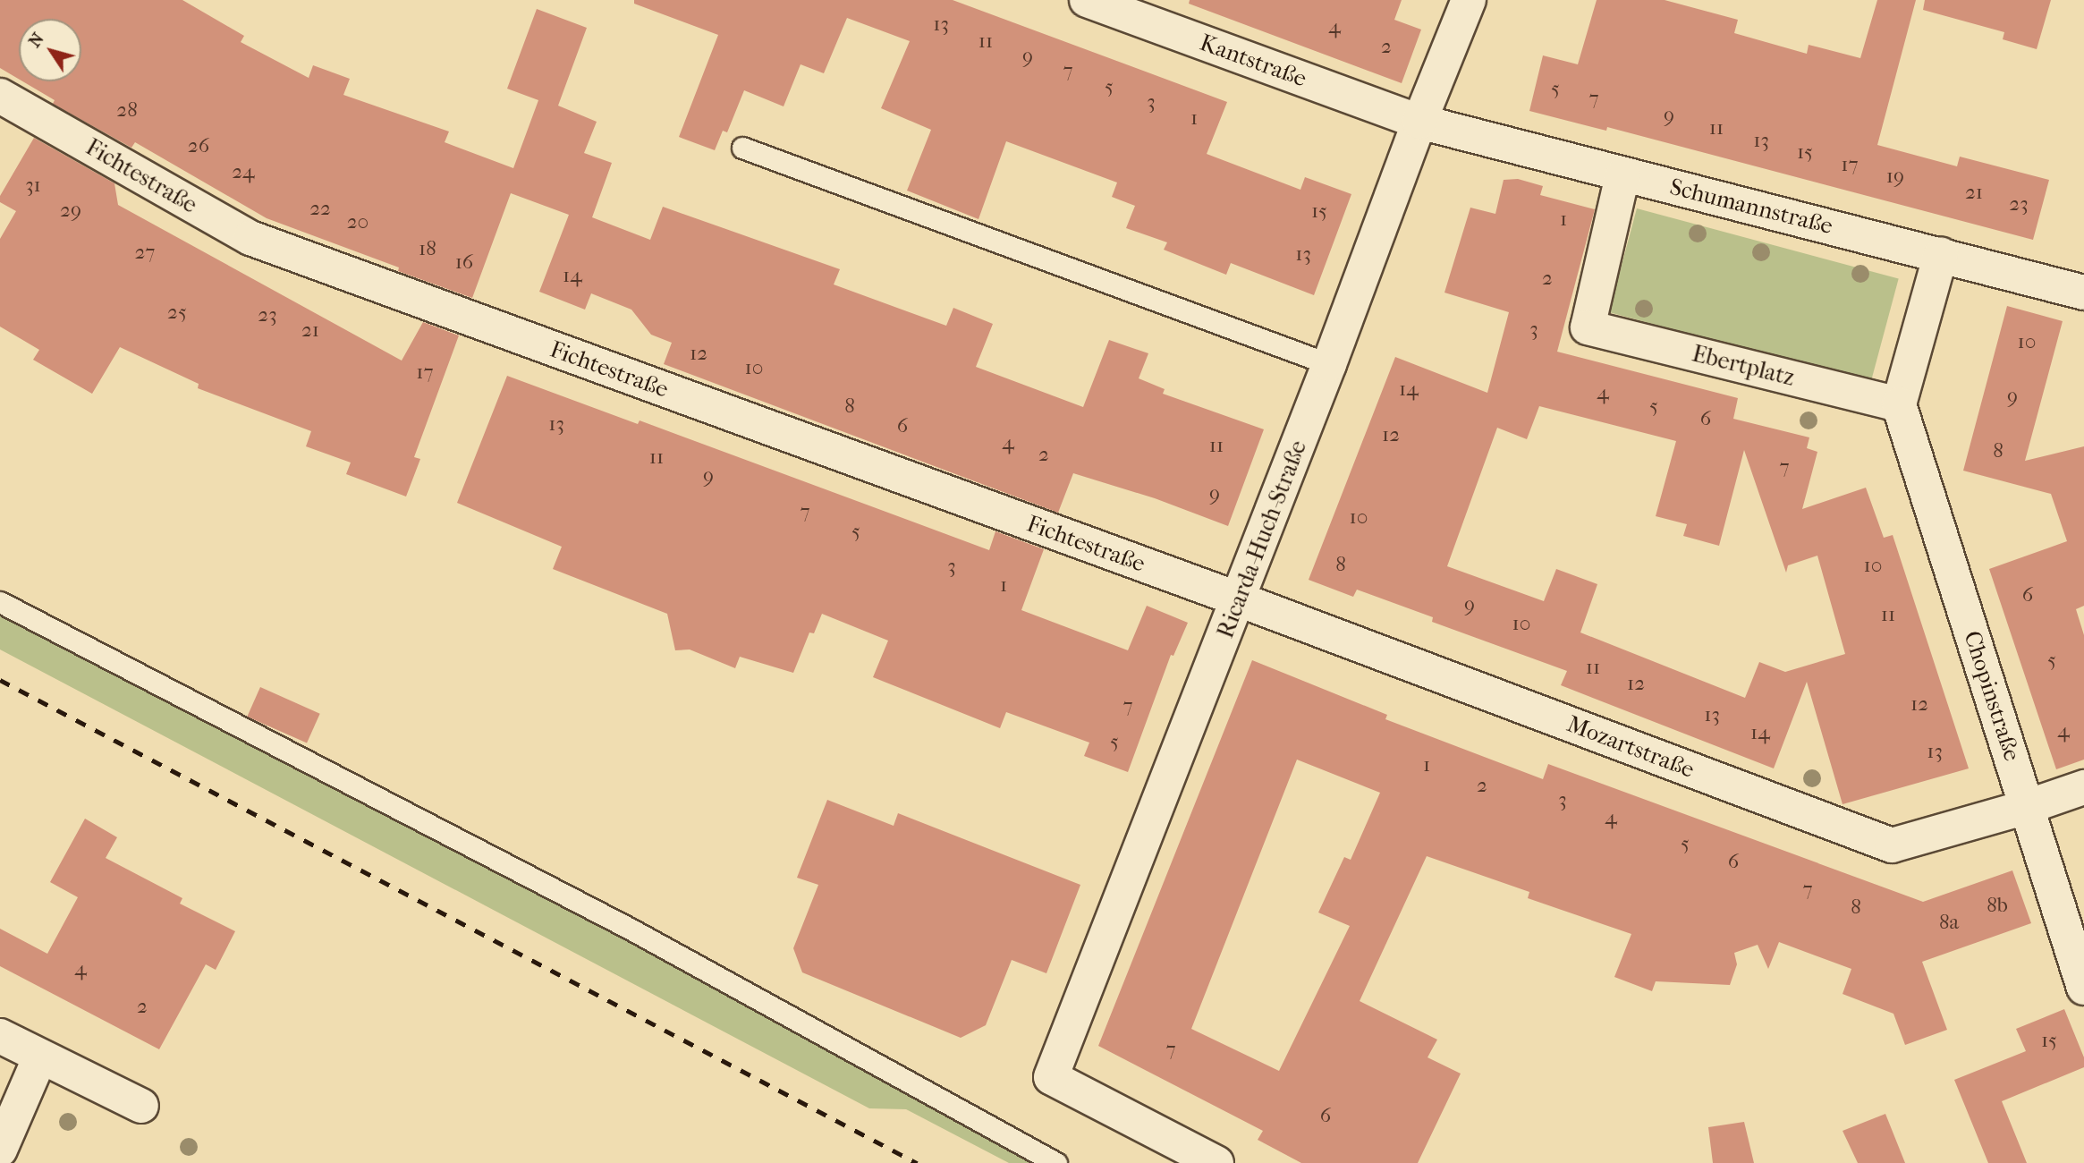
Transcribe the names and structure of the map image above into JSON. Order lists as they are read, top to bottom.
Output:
{
  "streets": {
    "street": [
      "Kantstraße",
      "Fichtestraße",
      "Schumannstraße",
      "Ebertplatz",
      "Ricarda-Huch-Straße",
      "Chopinstraße",
      "Mozartstraße"
    ]
  },
  "crossings": [
    ["Kantstraße", "Schumannstraße"],
    ["Kantstraße", "Ricarda-Huch-Straße"],
    ["Fichtestraße", "Ricarda-Huch-Straße"],
    ["Fichtestraße", "Mozartstraße"],
    ["Schumannstraße", "Ebertplatz"],
    ["Schumannstraße", "Ricarda-Huch-Straße"],
    ["Ebertplatz", "Chopinstraße"],
    ["Ricarda-Huch-Straße", "Mozartstraße"],
    ["Chopinstraße", "Mozartstraße"]
  ],
  "house_numbers": [
    "13",
    "4",
    "11",
    "2",
    "9",
    "7",
    "5",
    "5",
    "7",
    "3",
    "28",
    "9",
    "1",
    "11",
    "13",
    "26",
    "15",
    "17",
    "24",
    "19",
    "31",
    "21",
    "23",
    "22",
    "29",
    "15",
    "1",
    "20",
    "18",
    "27",
    "13",
    "16",
    "14",
    "2",
    "25",
    "23",
    "3",
    "21",
    "10",
    "12",
    "10",
    "17",
    "14",
    "4",
    "9",
    "8",
    "5",
    "6",
    "13",
    "6",
    "12",
    "4",
    "11",
    "8",
    "2",
    "11",
    "7",
    "9",
    "9",
    "7",
    "10",
    "5",
    "8",
    "10",
    "3",
    "1",
    "6",
    "9",
    "11",
    "10",
    "5",
    "11",
    "12",
    "12",
    "7",
    "13",
    "4",
    "14",
    "5",
    "13",
    "1",
    "2",
    "3",
    "4",
    "5",
    "6",
    "7",
    "8b",
    "8",
    "8a",
    "4",
    "2",
    "15",
    "7",
    "6"
  ],
  "north": "top left"
}
